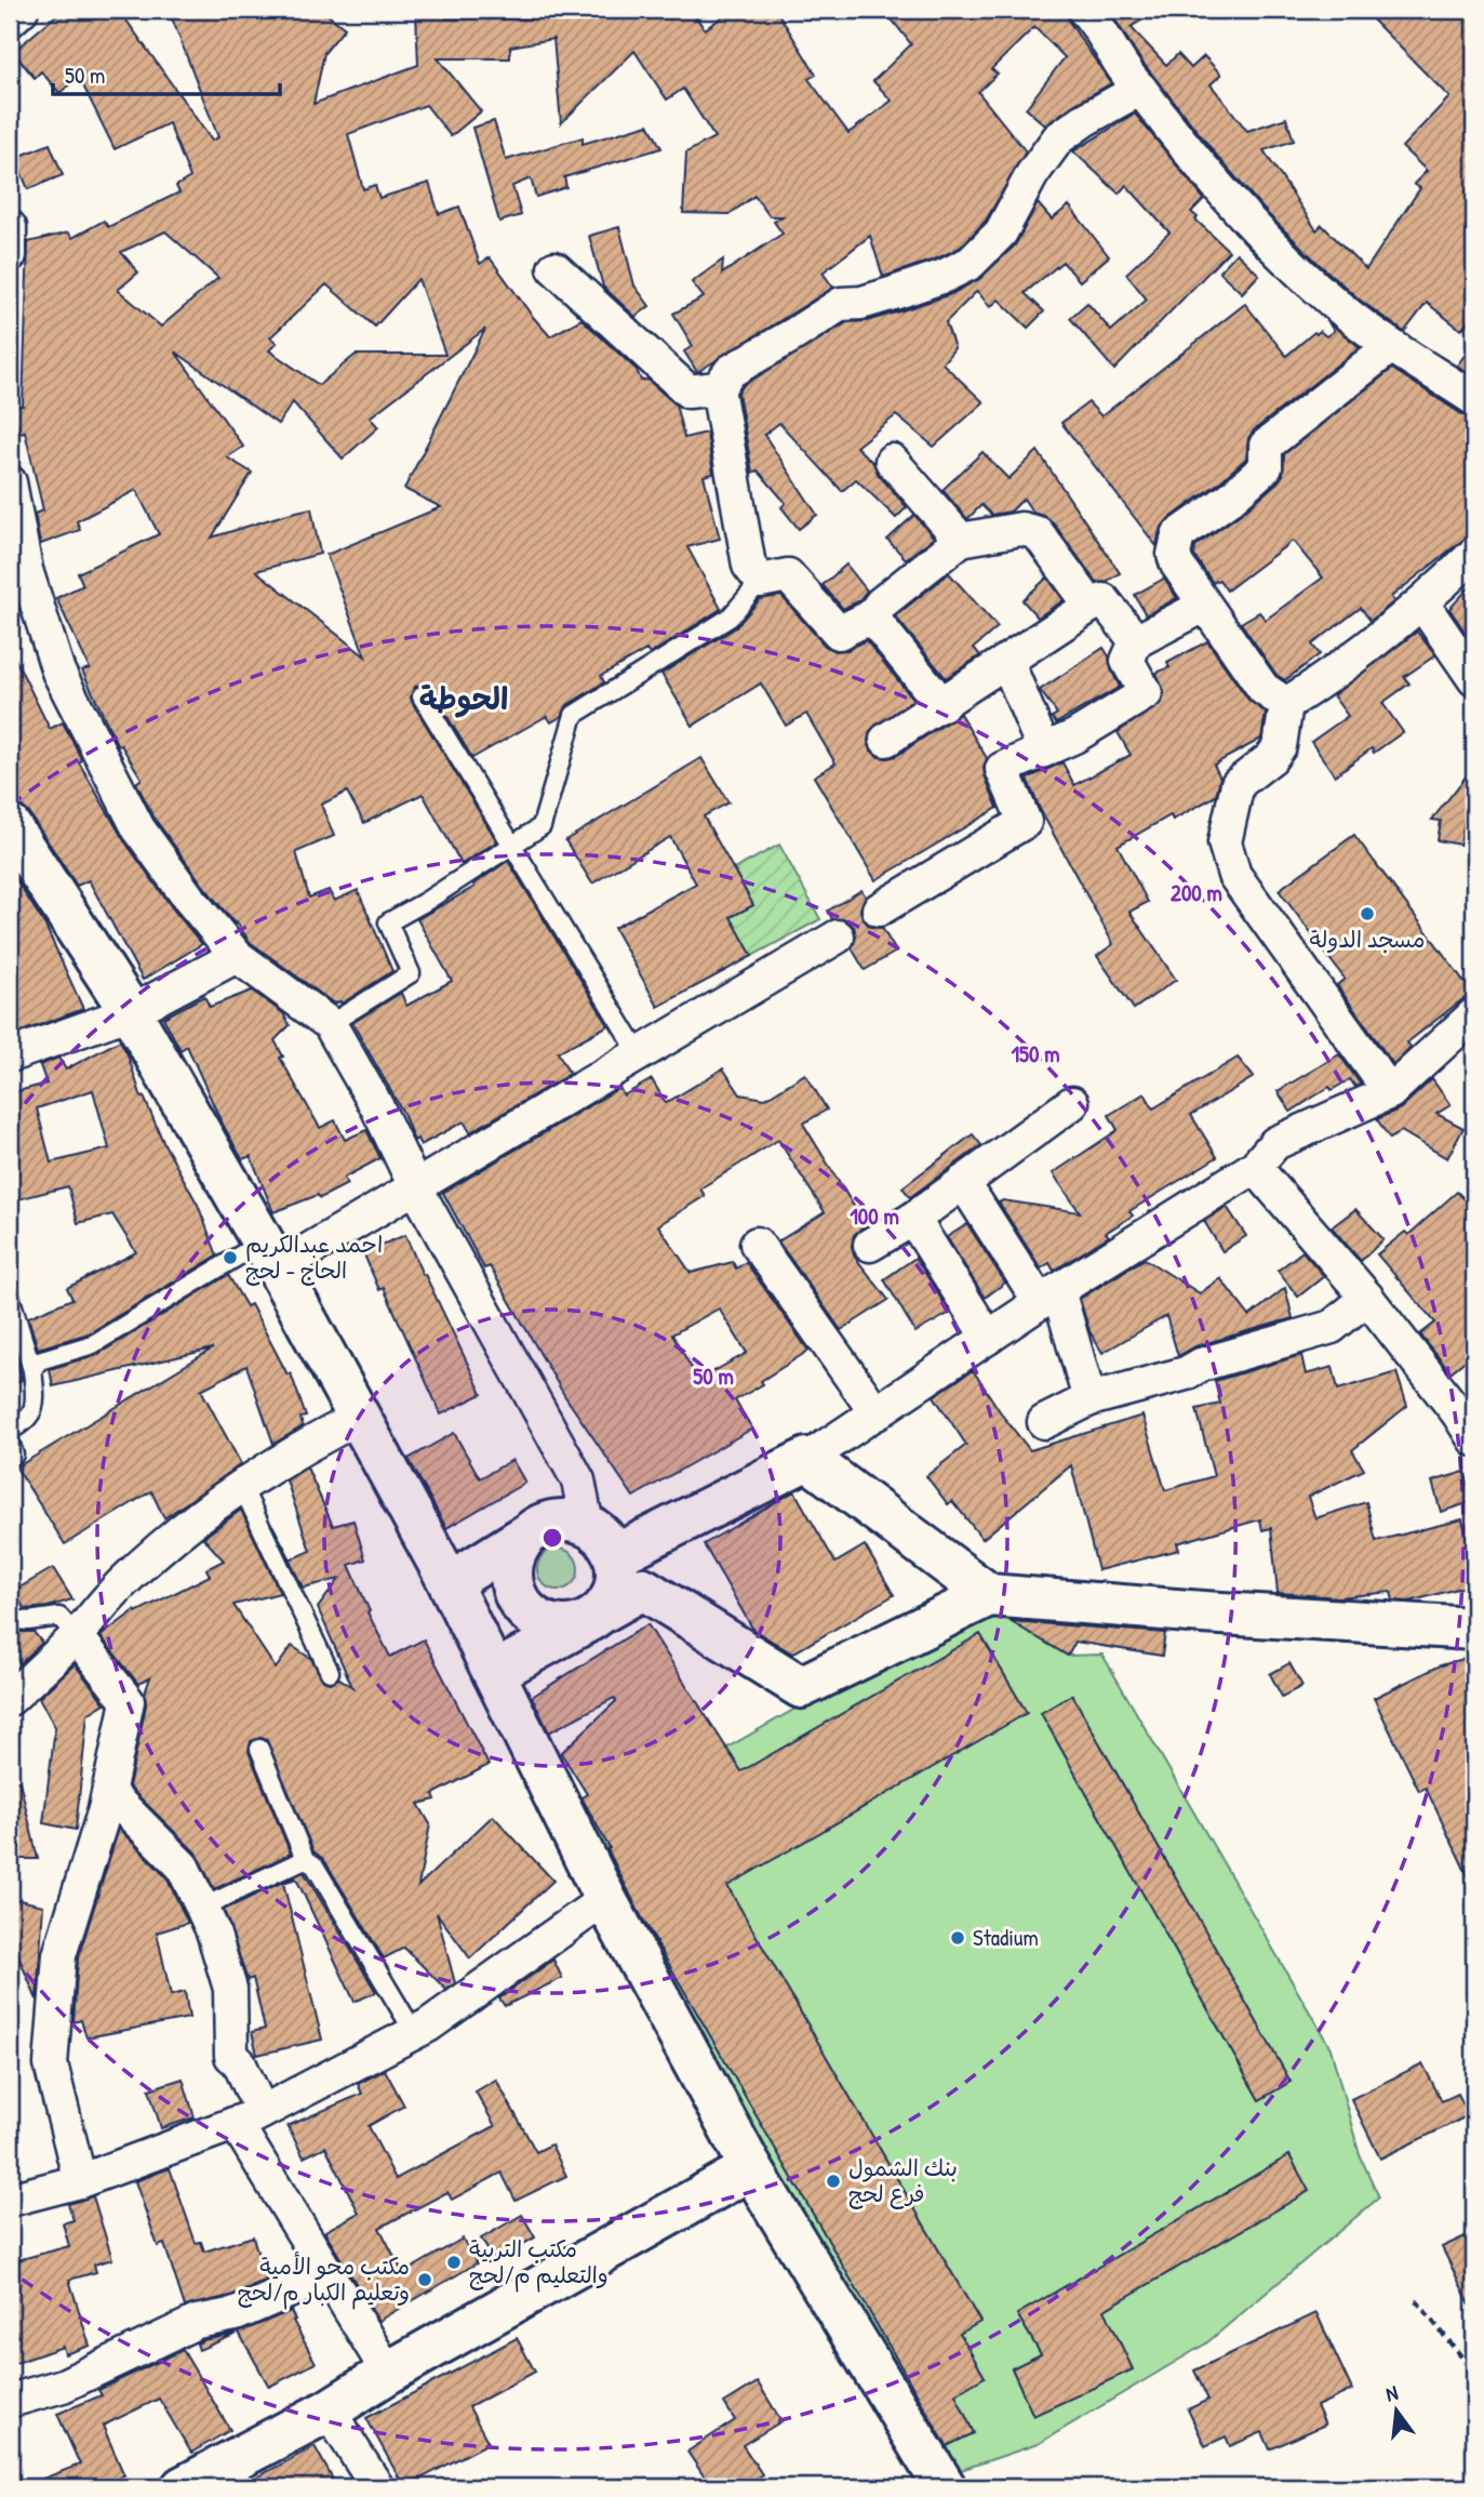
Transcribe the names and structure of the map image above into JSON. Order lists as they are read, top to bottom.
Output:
{
  "districts": ["الحوطة"],
  "places": [
    "مسجد الدولة",
    "احمد عبدالكريم الحاج - لحج",
    "Stadium",
    "بنك الشمول فرع لحج",
    "مكتب التربية والتعليم م/لحج",
    "مكتب محو الأمية وتعليم الكبار م/لحج"
  ],
  "scale_bar": "50 m",
  "north": "top",
  "rings": [
    "200 m",
    "150 m",
    "100 m",
    "50 m"
  ]
}
